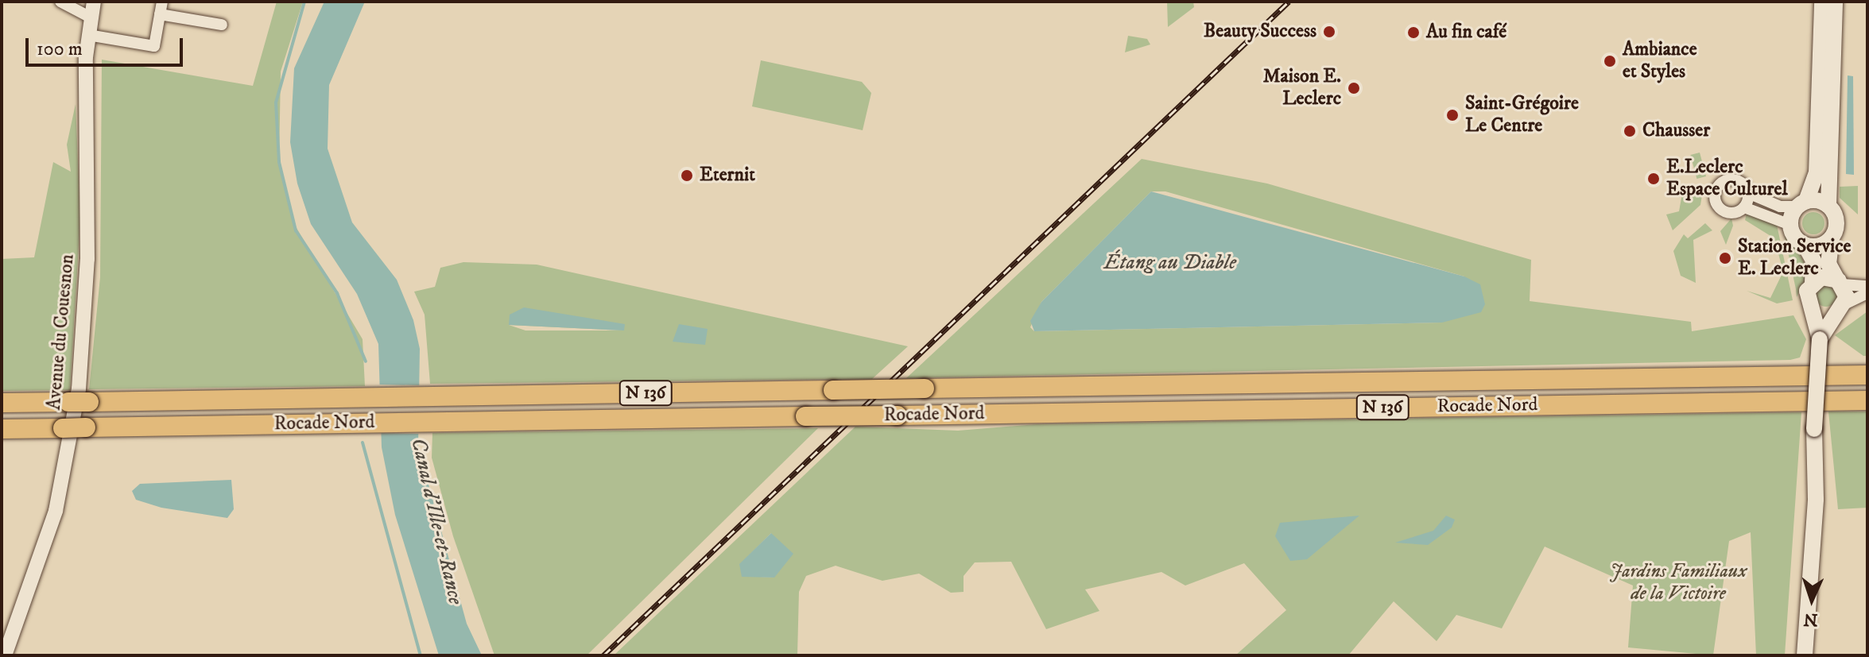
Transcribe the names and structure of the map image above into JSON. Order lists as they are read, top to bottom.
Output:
{
  "streets": {
    "highway": ["N 136", "Rocade Nord"],
    "street": ["Avenue du Couesnon"]
  },
  "water": ["Étang au Diable", "Canal d'Ille-et-Rance"],
  "parks": ["Jardins Familiaux de la Victoire"],
  "places": [
    "Beauty Success",
    "Au fin café",
    "Ambiance et Styles",
    "Maison E. Leclerc",
    "Saint-Grégoire Le Centre",
    "Chausser",
    "Eternit",
    "E.Leclerc Espace Culturel",
    "Station Service E. Leclerc"
  ],
  "scale_bar": "100 m",
  "north": "bottom"
}
